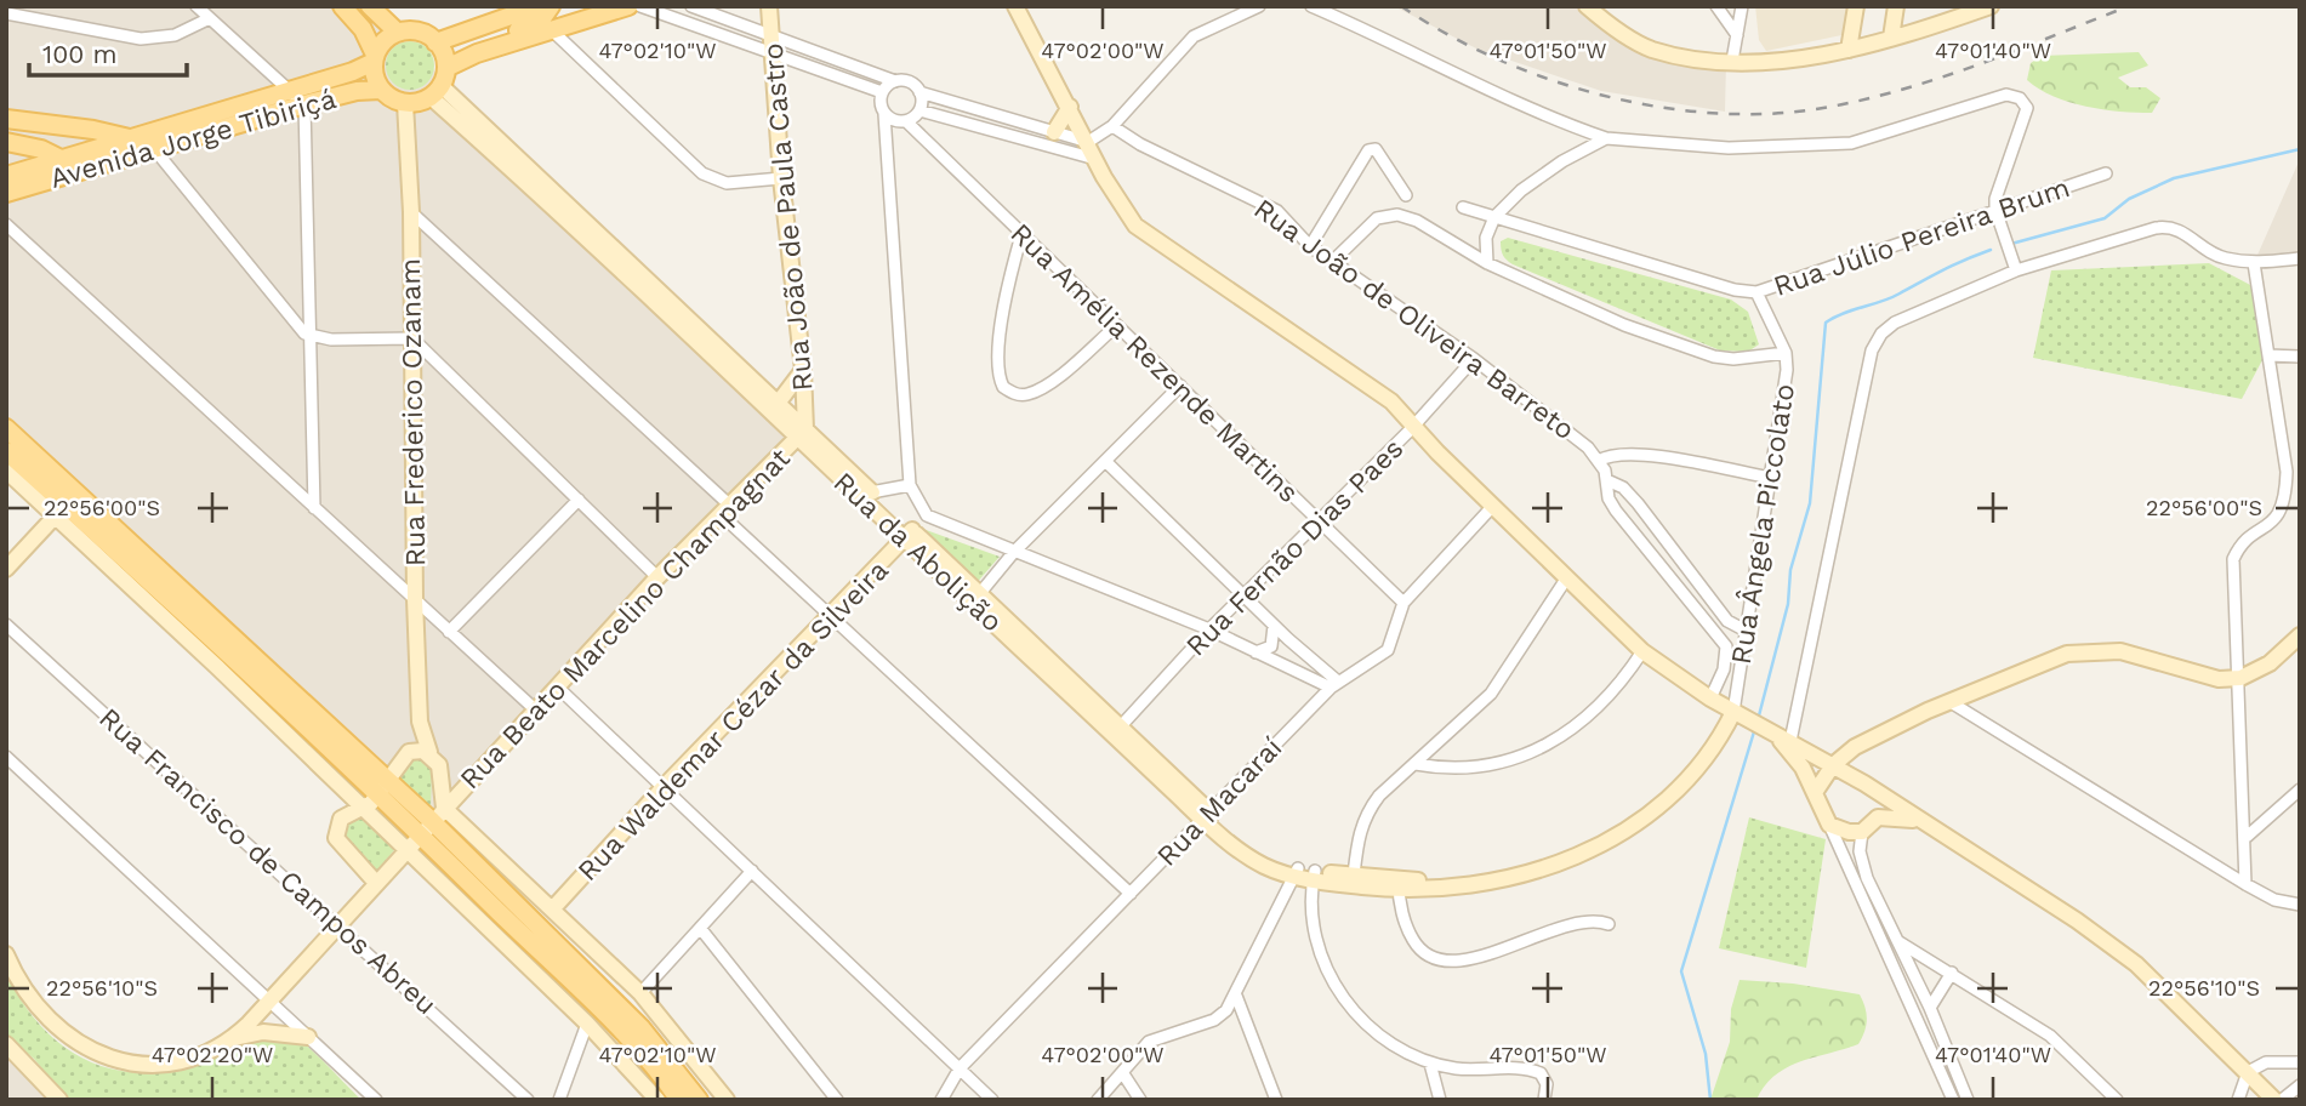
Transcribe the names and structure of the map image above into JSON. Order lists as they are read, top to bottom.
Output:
{
  "streets": {
    "main road": [
      "Avenida Jorge Tibiriçá",
      "Rua João de Paula Castro",
      "Rua Frederico Ozanam",
      "Rua da Abolição",
      "Rua Beato Marcelino Champagnat",
      "Rua Waldemar Cézar da Silveira"
    ],
    "street": [
      "Rua Júlio Pereira Brum",
      "Rua João de Oliveira Barreto",
      "Rua Amélia Rezende Martins",
      "Rua Ângela Piccolato",
      "Rua Fernão Dias Paes",
      "Rua Macaraí",
      "Rua Francisco de Campos Abreu"
    ]
  },
  "crossings": [
    ["Avenida Jorge Tibiriçá", "Rua Frederico Ozanam"],
    ["Avenida Jorge Tibiriçá", "Rua da Abolição"],
    ["Rua João de Paula Castro", "Rua da Abolição"],
    ["Rua João de Paula Castro", "Rua Beato Marcelino Champagnat"],
    ["Rua Júlio Pereira Brum", "Rua Ângela Piccolato"],
    ["Rua João de Oliveira Barreto", "Rua Ângela Piccolato"],
    ["Rua João de Oliveira Barreto", "Rua Fernão Dias Paes"],
    ["Rua Amélia Rezende Martins", "Rua Fernão Dias Paes"],
    ["Rua Amélia Rezende Martins", "Rua Macaraí"],
    ["Rua Frederico Ozanam", "Rua da Abolição"],
    ["Rua Frederico Ozanam", "Rua Beato Marcelino Champagnat"],
    ["Rua Ângela Piccolato", "Rua da Abolição"],
    ["Rua Fernão Dias Paes", "Rua da Abolição"],
    ["Rua da Abolição", "Rua Beato Marcelino Champagnat"],
    ["Rua da Abolição", "Rua Waldemar Cézar da Silveira"],
    ["Rua da Abolição", "Rua Macaraí"],
    ["Rua Beato Marcelino Champagnat", "Rua Francisco de Campos Abreu"]
  ],
  "scale_bar": "100 m",
  "coordinates": [
    "47°02'10\"W",
    "47°02'00\"W",
    "47°01'50\"W",
    "47°01'40\"W",
    "22°56'00\"S",
    "22°56'10\"S",
    "47°02'20\"W"
  ]
}
